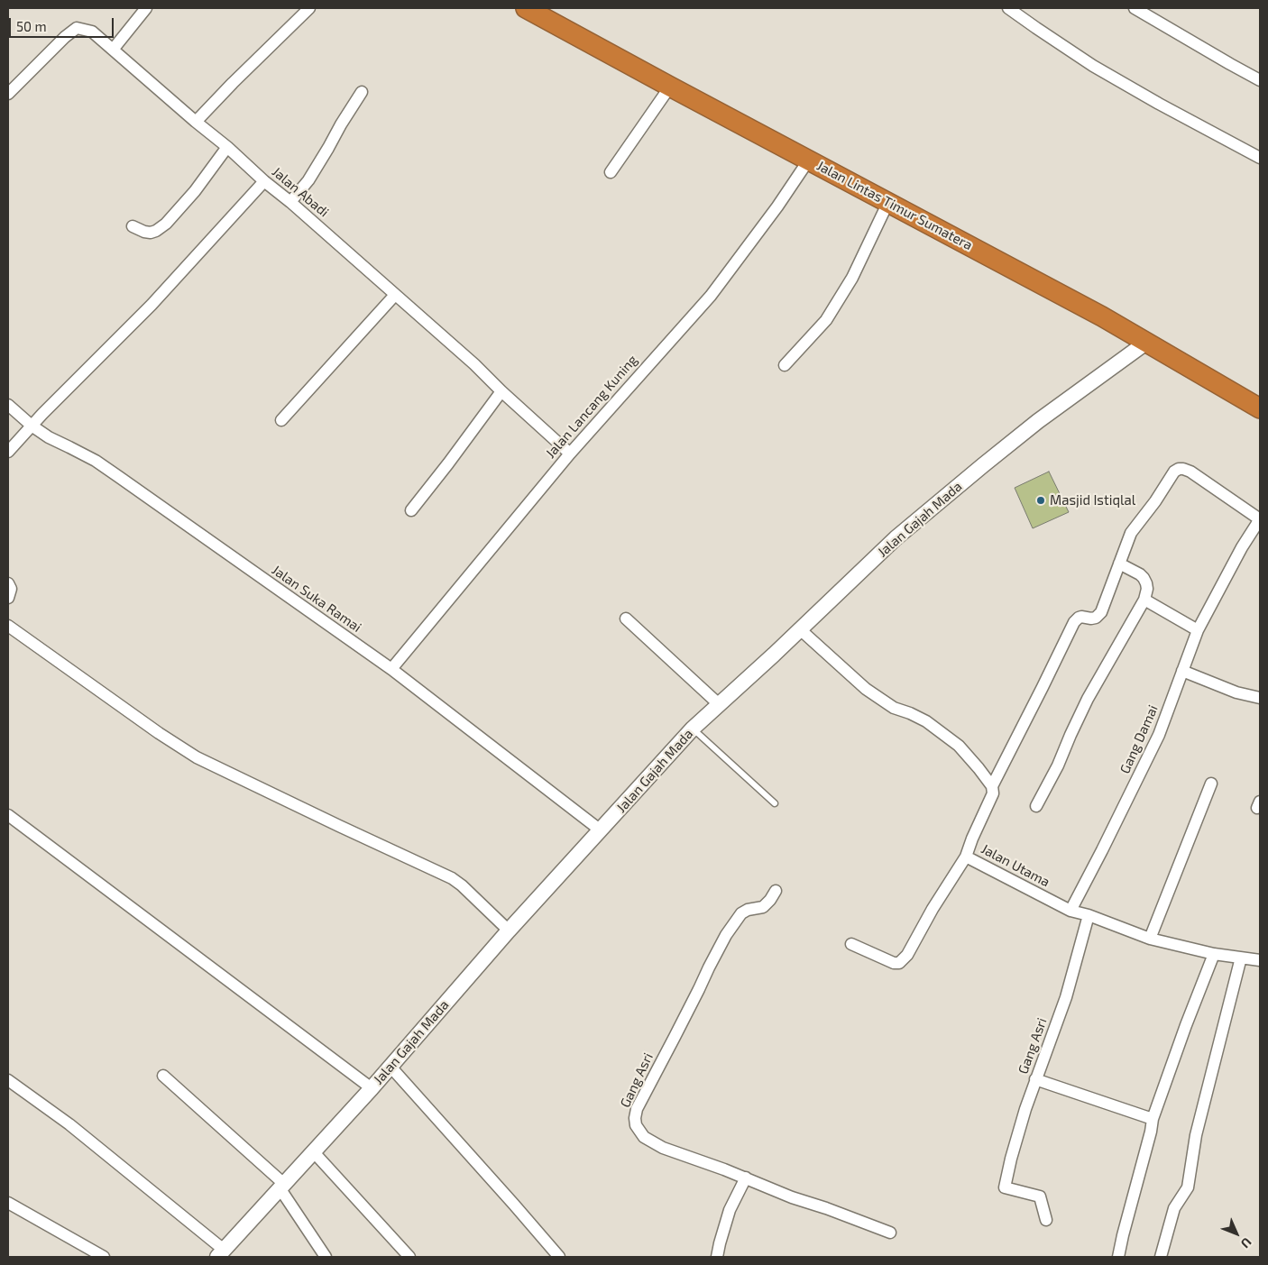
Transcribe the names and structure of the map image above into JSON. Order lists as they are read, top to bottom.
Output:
{
  "streets": {
    "highway": ["Jalan Lintas Timur Sumatera"],
    "street": [
      "Jalan Abadi",
      "Jalan Lancang Kuning",
      "Jalan Gajah Mada",
      "Jalan Suka Ramai",
      "Gang Damai",
      "Jalan Utama",
      "Gang Asri"
    ]
  },
  "crossings": [
    ["Jalan Abadi", "Jalan Lancang Kuning"],
    ["Jalan Lintas Timur Sumatera", "Jalan Lancang Kuning"],
    ["Jalan Lintas Timur Sumatera", "Jalan Gajah Mada"],
    ["Jalan Lancang Kuning", "Jalan Suka Ramai"],
    ["Jalan Gajah Mada", "Jalan Suka Ramai"],
    ["Gang Damai", "Jalan Utama"],
    ["Jalan Utama", "Gang Asri"]
  ],
  "places": ["Masjid Istiqlal"],
  "scale_bar": "50 m",
  "north": "bottom right"
}
